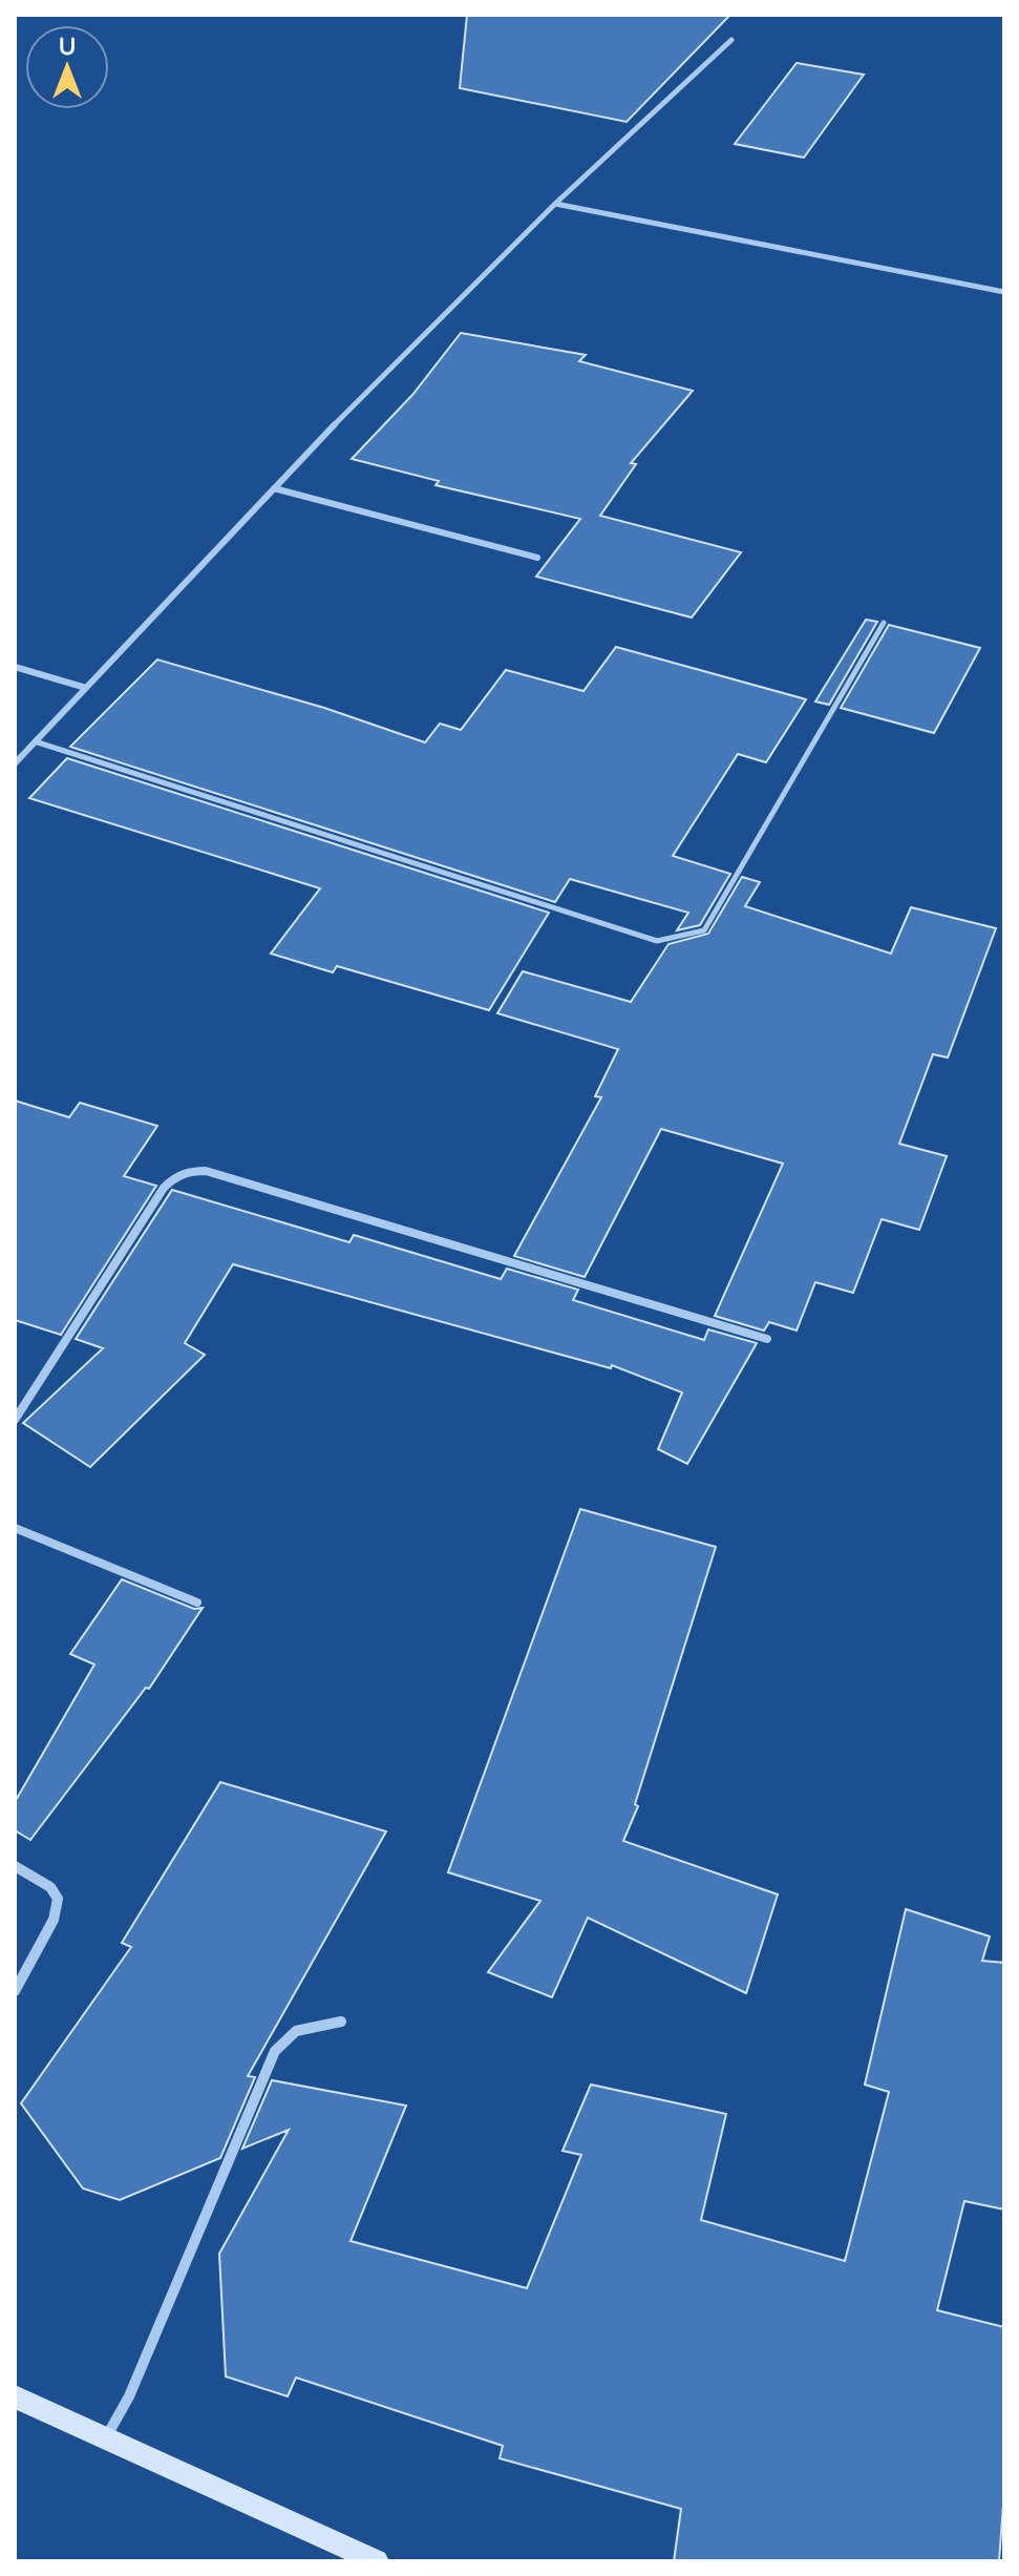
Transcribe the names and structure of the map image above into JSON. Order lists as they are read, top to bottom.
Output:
{
  "north": "top"
}
